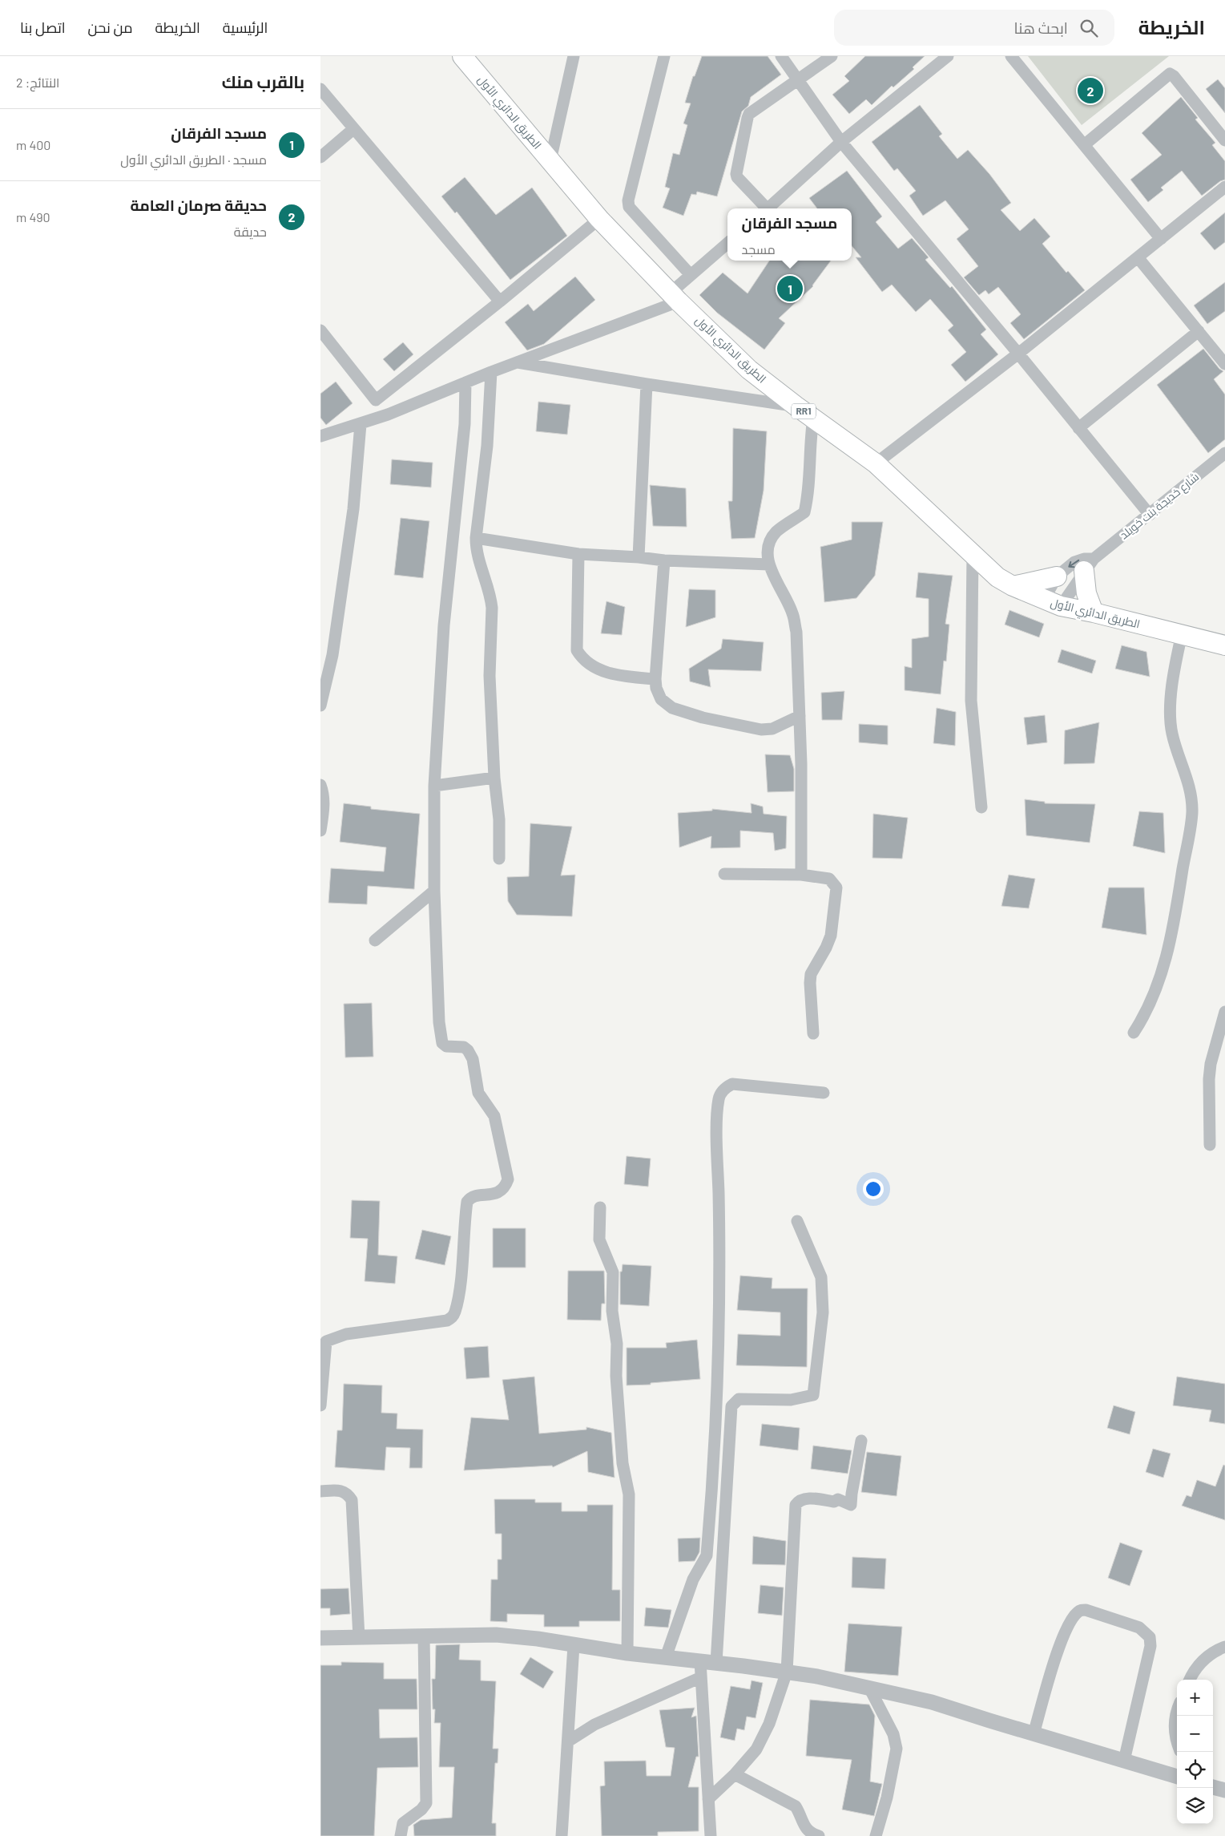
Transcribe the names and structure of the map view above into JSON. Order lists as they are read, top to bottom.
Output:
{
  "streets": {
    "main road": ["الطريق الدائري الأول", "RR1"],
    "street": ["شارع خديجة بنت خويلد"]
  },
  "page": {
    "header": "الخريطة",
    "search": "ابحث هنا",
    "nav": [
      "الرئيسية",
      "الخريطة",
      "من نحن",
      "اتصل بنا"
    ],
    "heading": ["بالقرب منك", "النتائج: 2"],
    "pins": ["2", "1"],
    "list": [
      {
        "mark": "1",
        "name": "مسجد الفرقان",
        "note": "مسجد · الطريق الدائري الأول",
        "value": "400 m"
      },
      {
        "mark": "2",
        "name": "حديقة صرمان العامة",
        "note": "حديقة",
        "value": "490 m"
      }
    ],
    "popup": ["مسجد الفرقان", "مسجد"],
    "map_buttons": ["+", "−"]
  }
}
